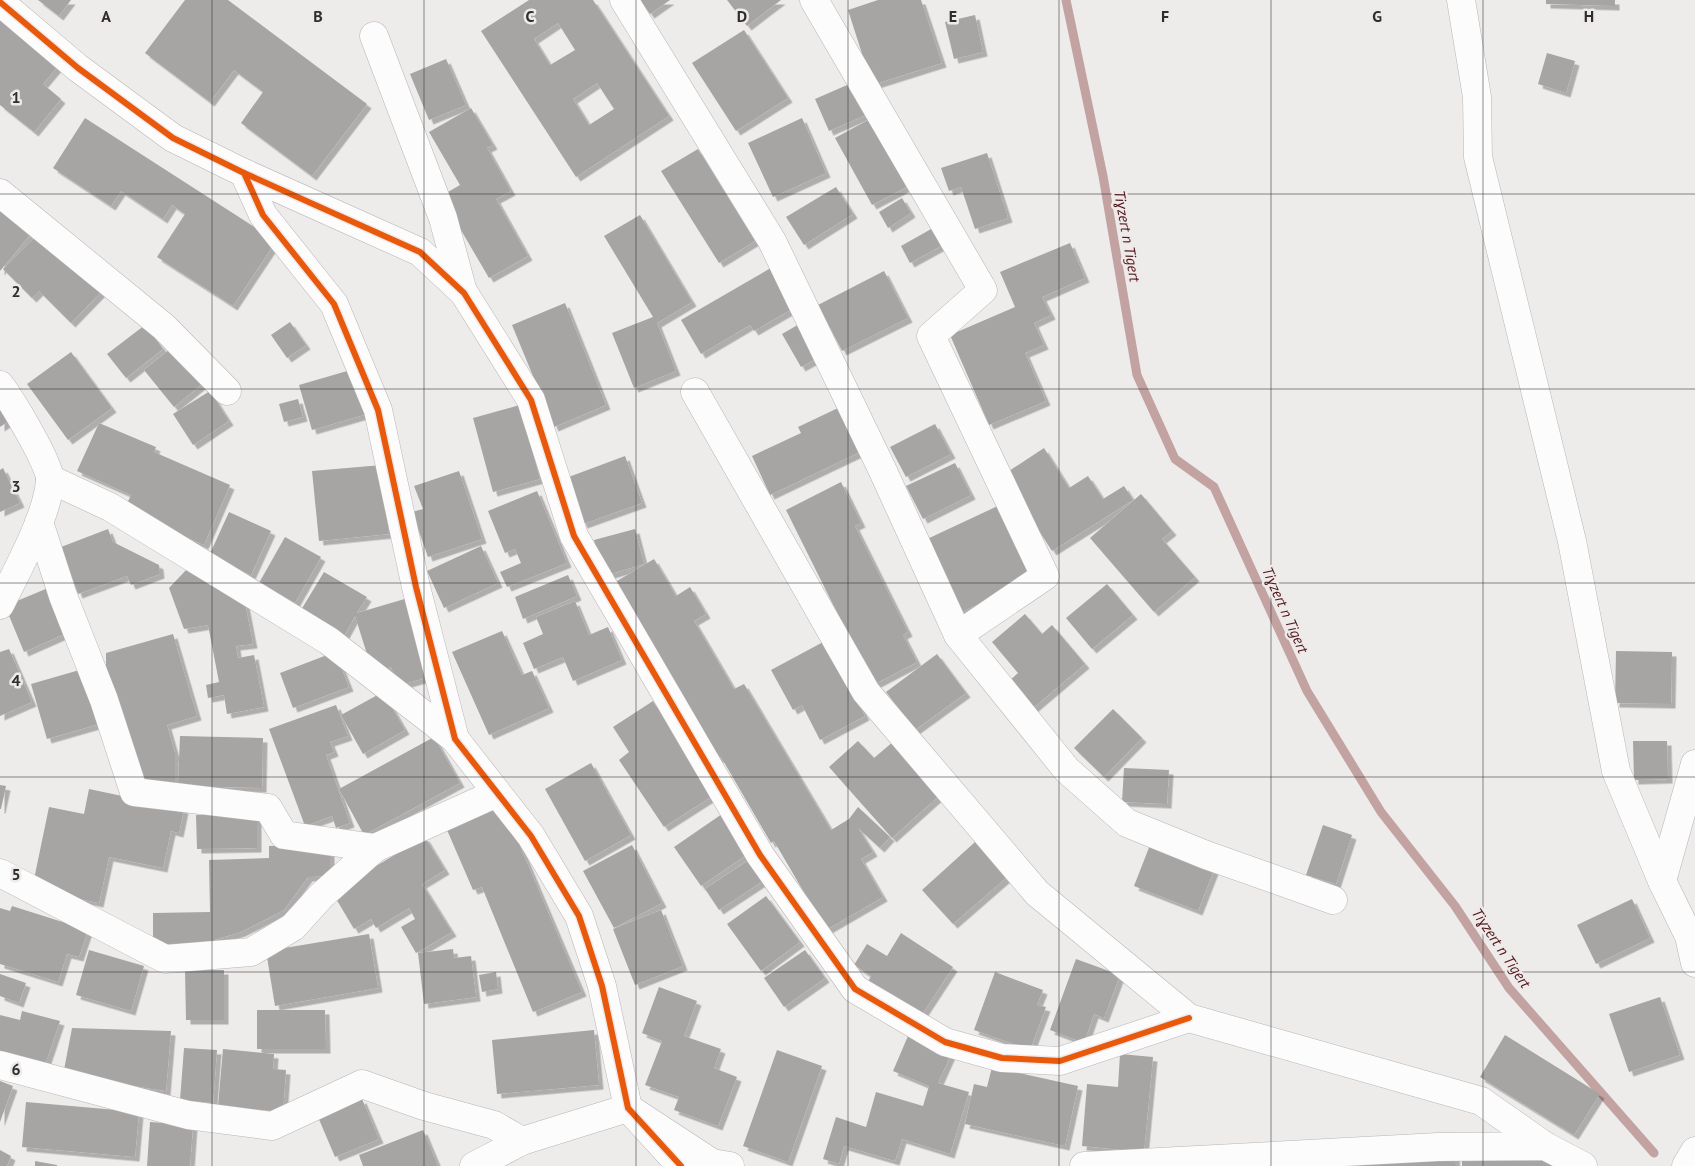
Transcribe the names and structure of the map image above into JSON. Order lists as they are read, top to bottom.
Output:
{
  "water": ["Tiɣzert n Tigert"],
  "grid": {
    "columns": [
      "A",
      "B",
      "C",
      "D",
      "E",
      "F",
      "G",
      "H"
    ],
    "rows": [
      "1",
      "2",
      "3",
      "4",
      "5",
      "6"
    ]
  }
}
